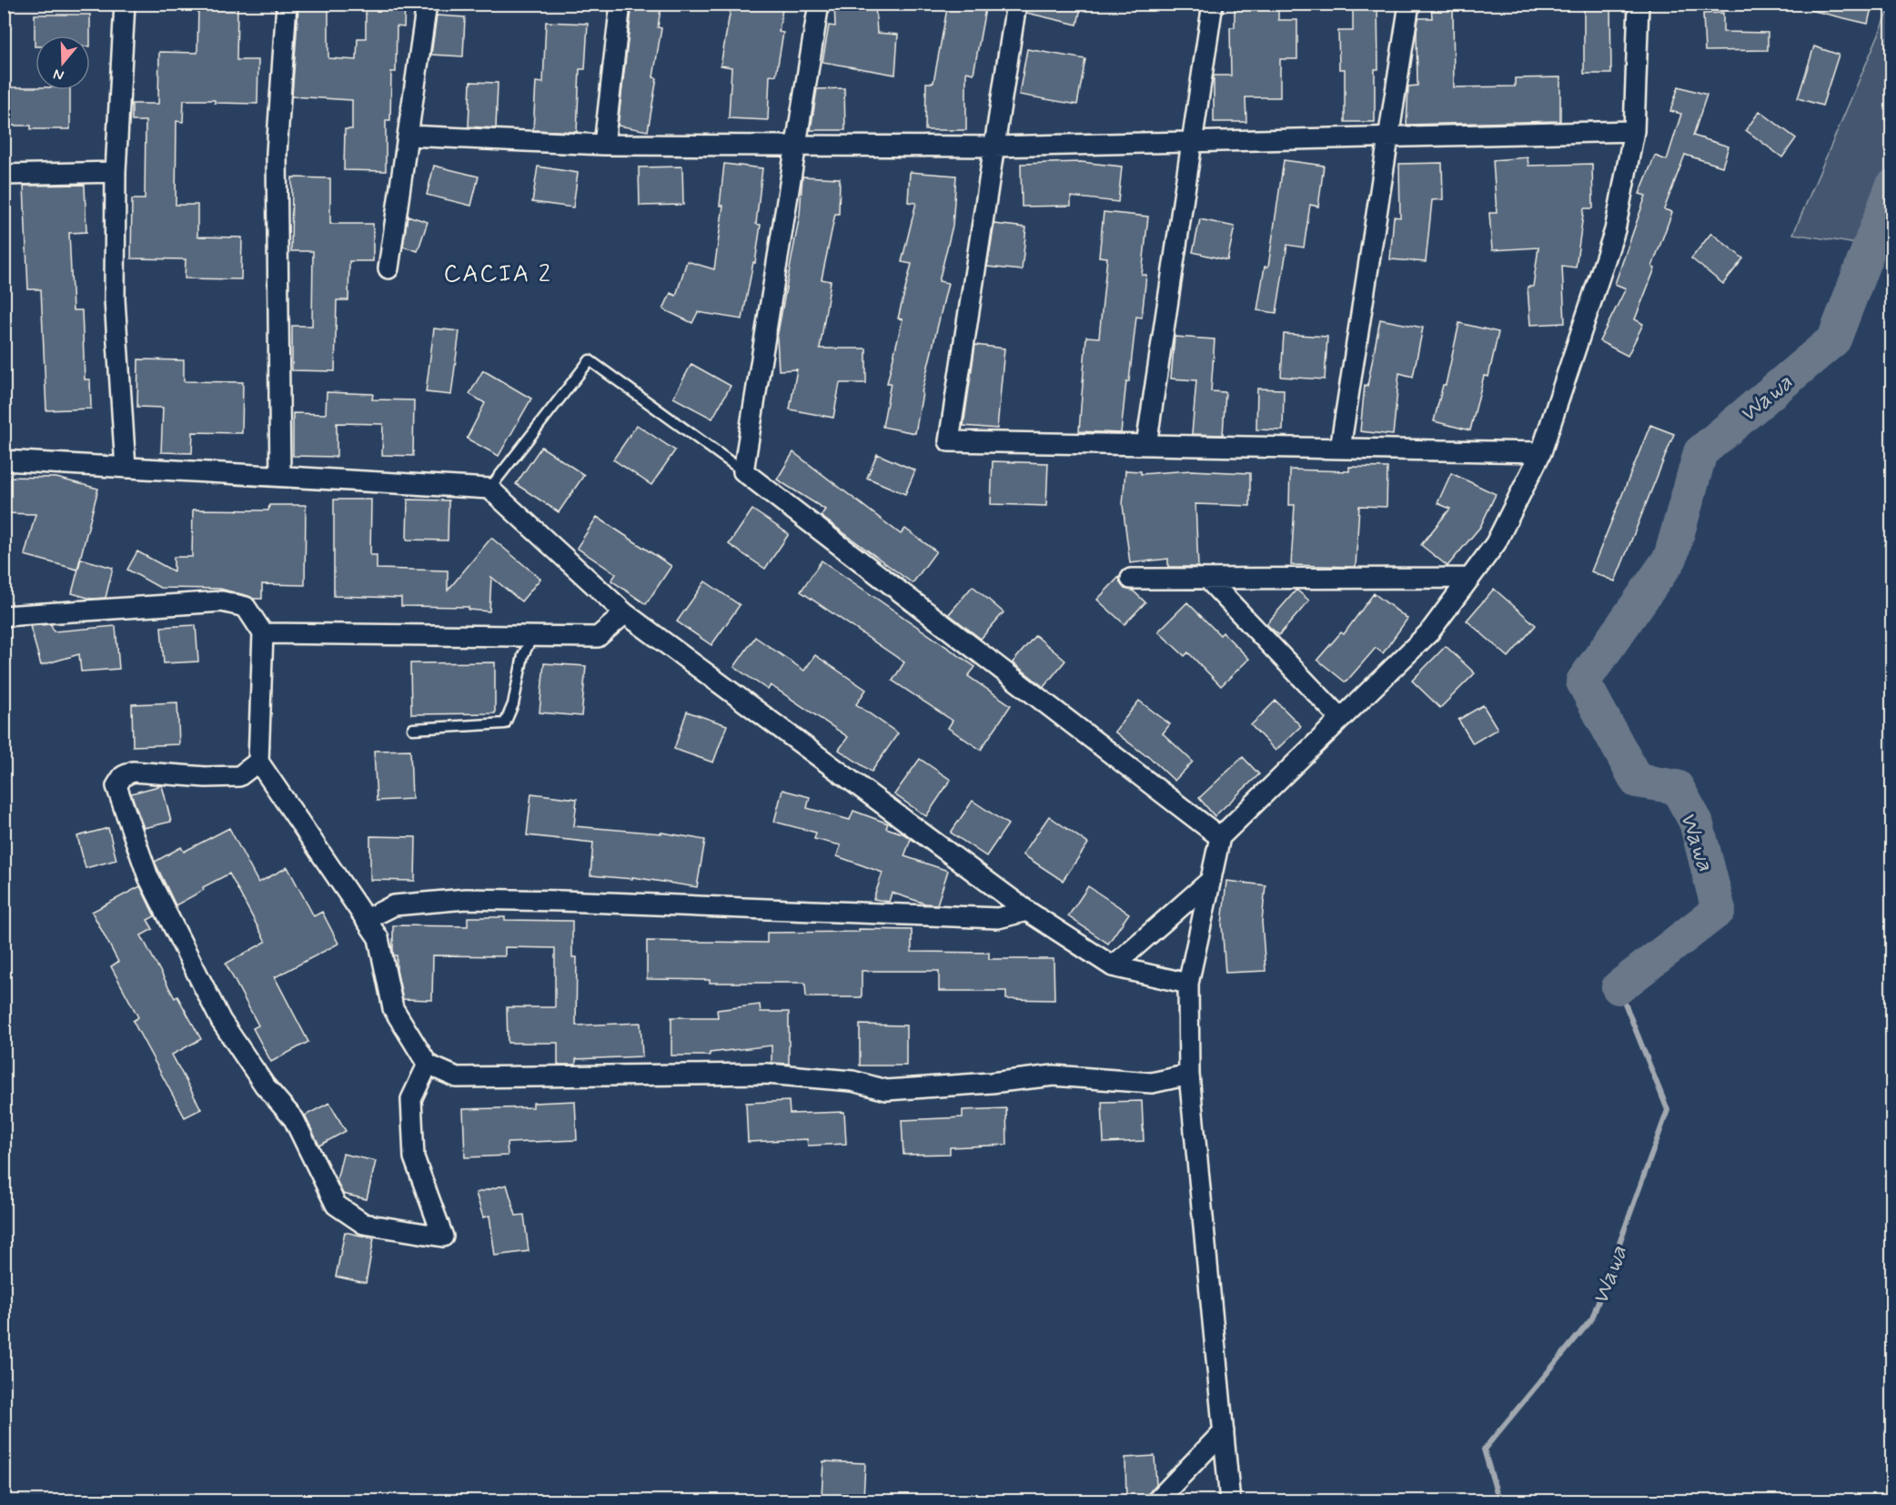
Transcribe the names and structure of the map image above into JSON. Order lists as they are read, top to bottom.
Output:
{
  "districts": ["CACIA 2"],
  "water": ["Wawa"],
  "north": "bottom"
}
